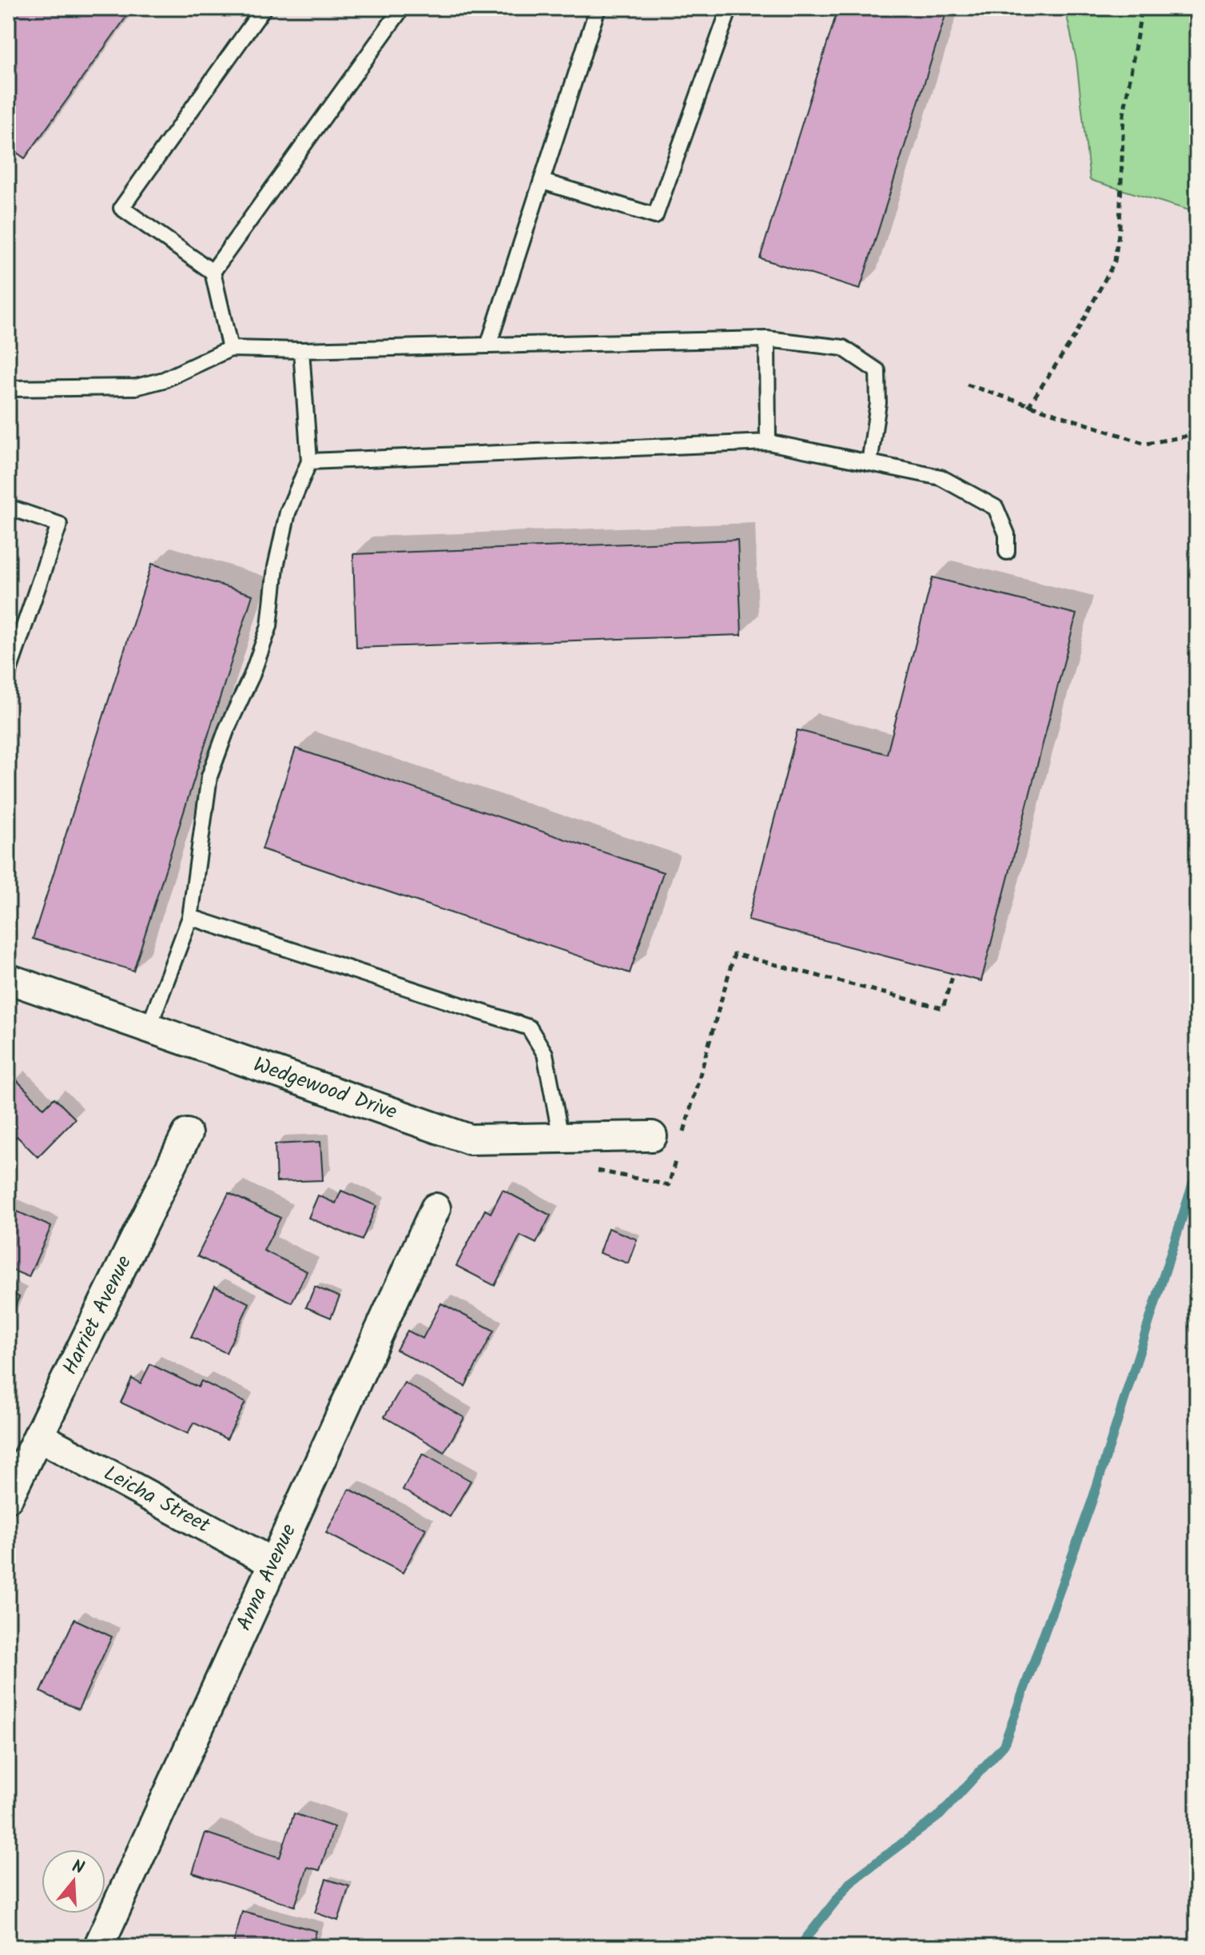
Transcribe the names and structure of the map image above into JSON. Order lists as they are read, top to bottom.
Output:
{
  "streets": {
    "street": [
      "Wedgewood Drive",
      "Harriet Avenue",
      "Leicha Street",
      "Anna Avenue"
    ]
  },
  "crossings": [
    ["Harriet Avenue", "Leicha Street"],
    ["Leicha Street", "Anna Avenue"]
  ],
  "north": "top"
}
